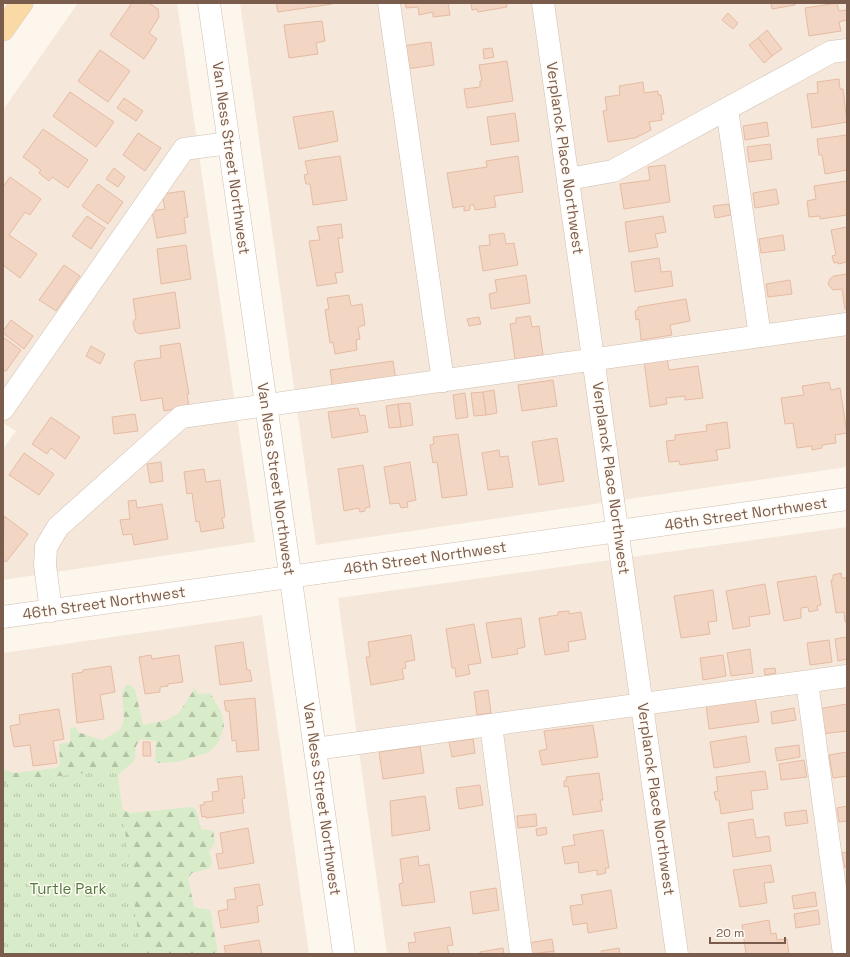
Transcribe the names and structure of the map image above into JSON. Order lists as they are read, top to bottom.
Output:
{
  "streets": {
    "street": ["Van Ness Street Northwest", "Verplanck Place Northwest", "46th Street Northwest"]
  },
  "crossings": [
    ["Van Ness Street Northwest", "46th Street Northwest"],
    ["Verplanck Place Northwest", "46th Street Northwest"]
  ],
  "parks": ["Turtle Park"],
  "scale_bar": "20 m"
}
